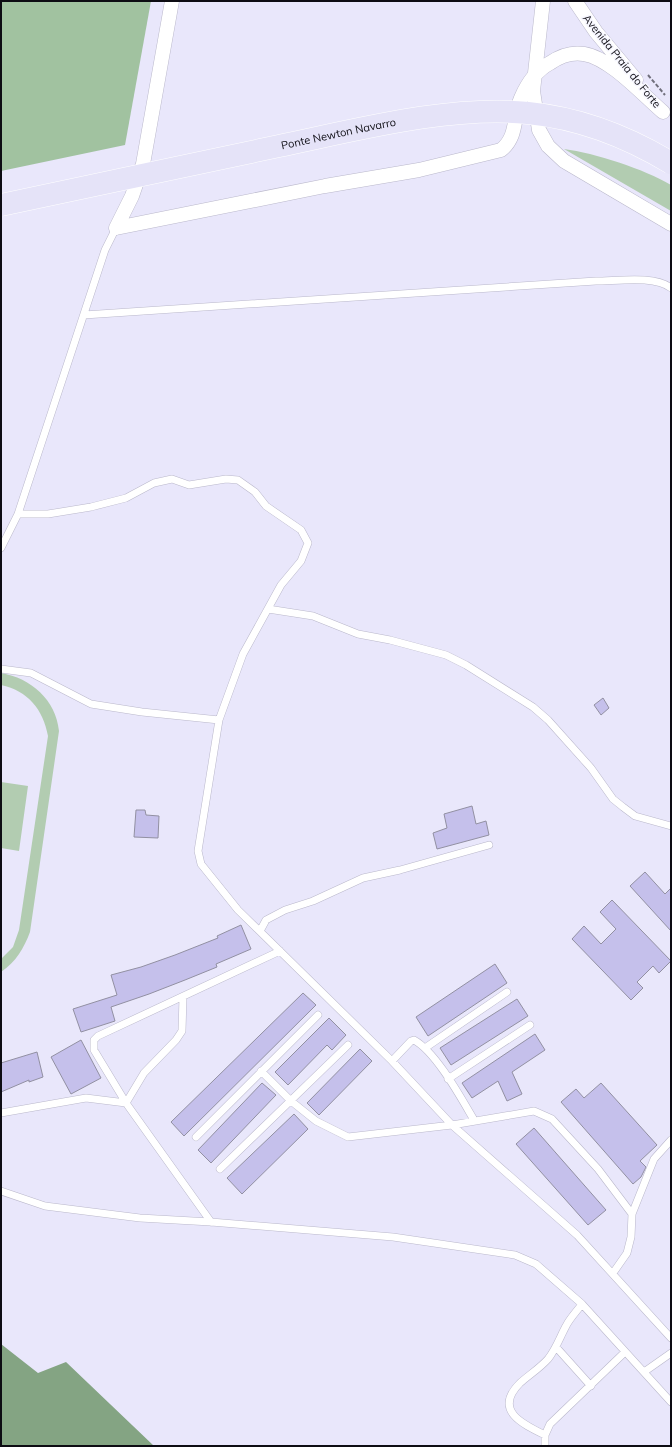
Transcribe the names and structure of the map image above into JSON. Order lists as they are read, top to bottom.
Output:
{
  "streets": {
    "main road": ["Ponte Newton Navarro"],
    "street": ["Avenida Praia do Forte"]
  }
}
